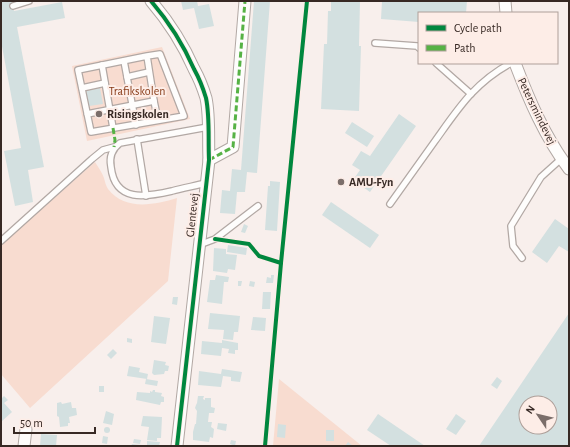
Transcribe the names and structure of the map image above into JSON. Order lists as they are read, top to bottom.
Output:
{
  "streets": {
    "street": ["Petersmindevej", "Glentevej"]
  },
  "parks": ["Trafikskolen"],
  "places": ["Risingskolen", "AMU-Fyn"],
  "legend": ["Cycle path", "Path"],
  "scale_bar": "50 m",
  "north": "top left"
}
